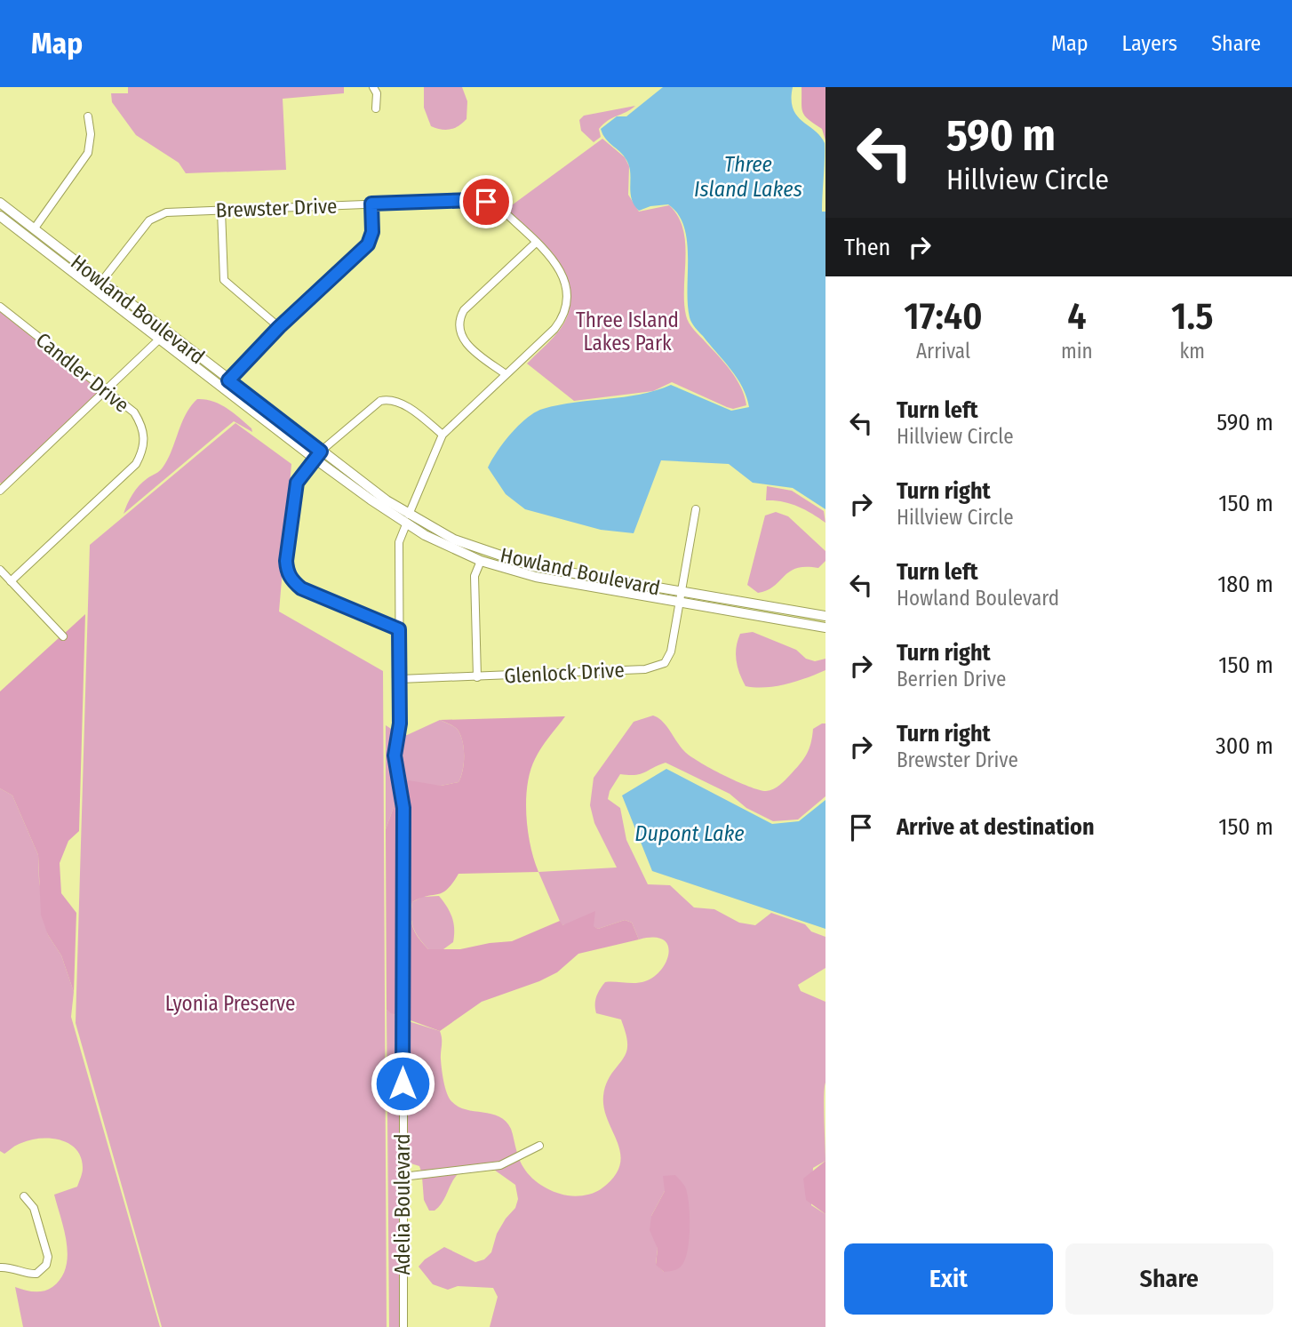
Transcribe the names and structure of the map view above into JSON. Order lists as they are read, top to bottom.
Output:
{
  "streets": {
    "main road": ["Howland Boulevard"],
    "street": [
      "Brewster Drive",
      "Candler Drive",
      "Glenlock Drive",
      "Adelia Boulevard"
    ]
  },
  "crossings": [
    ["Brewster Drive", "Howland Boulevard"],
    ["Brewster Drive", "Adelia Boulevard"],
    ["Howland Boulevard", "Glenlock Drive"],
    ["Howland Boulevard", "Adelia Boulevard"],
    ["Glenlock Drive", "Adelia Boulevard"]
  ],
  "water": ["Three Island Lakes", "Dupont Lake"],
  "parks": ["Three Island Lakes Park", "Lyonia Preserve"],
  "page": {
    "header": "Map",
    "nav": ["Map", "Layers", "Share"],
    "turn": ["590 m", "Hillview Circle"],
    "then": "Then",
    "eta": [
      "17:40",
      "Arrival",
      "4",
      "min",
      "1.5",
      "km"
    ],
    "list": [
      {
        "name": "Turn left",
        "note": "Hillview Circle",
        "value": "590 m"
      },
      {
        "name": "Turn right",
        "note": "Hillview Circle",
        "value": "150 m"
      },
      {
        "name": "Turn left",
        "note": "Howland Boulevard",
        "value": "180 m"
      },
      {
        "name": "Turn right",
        "note": "Berrien Drive",
        "value": "150 m"
      },
      {
        "name": "Turn right",
        "note": "Brewster Drive",
        "value": "300 m"
      },
      {
        "name": "Arrive at destination",
        "value": "150 m"
      }
    ],
    "buttons": ["Exit", "Share"]
  }
}
